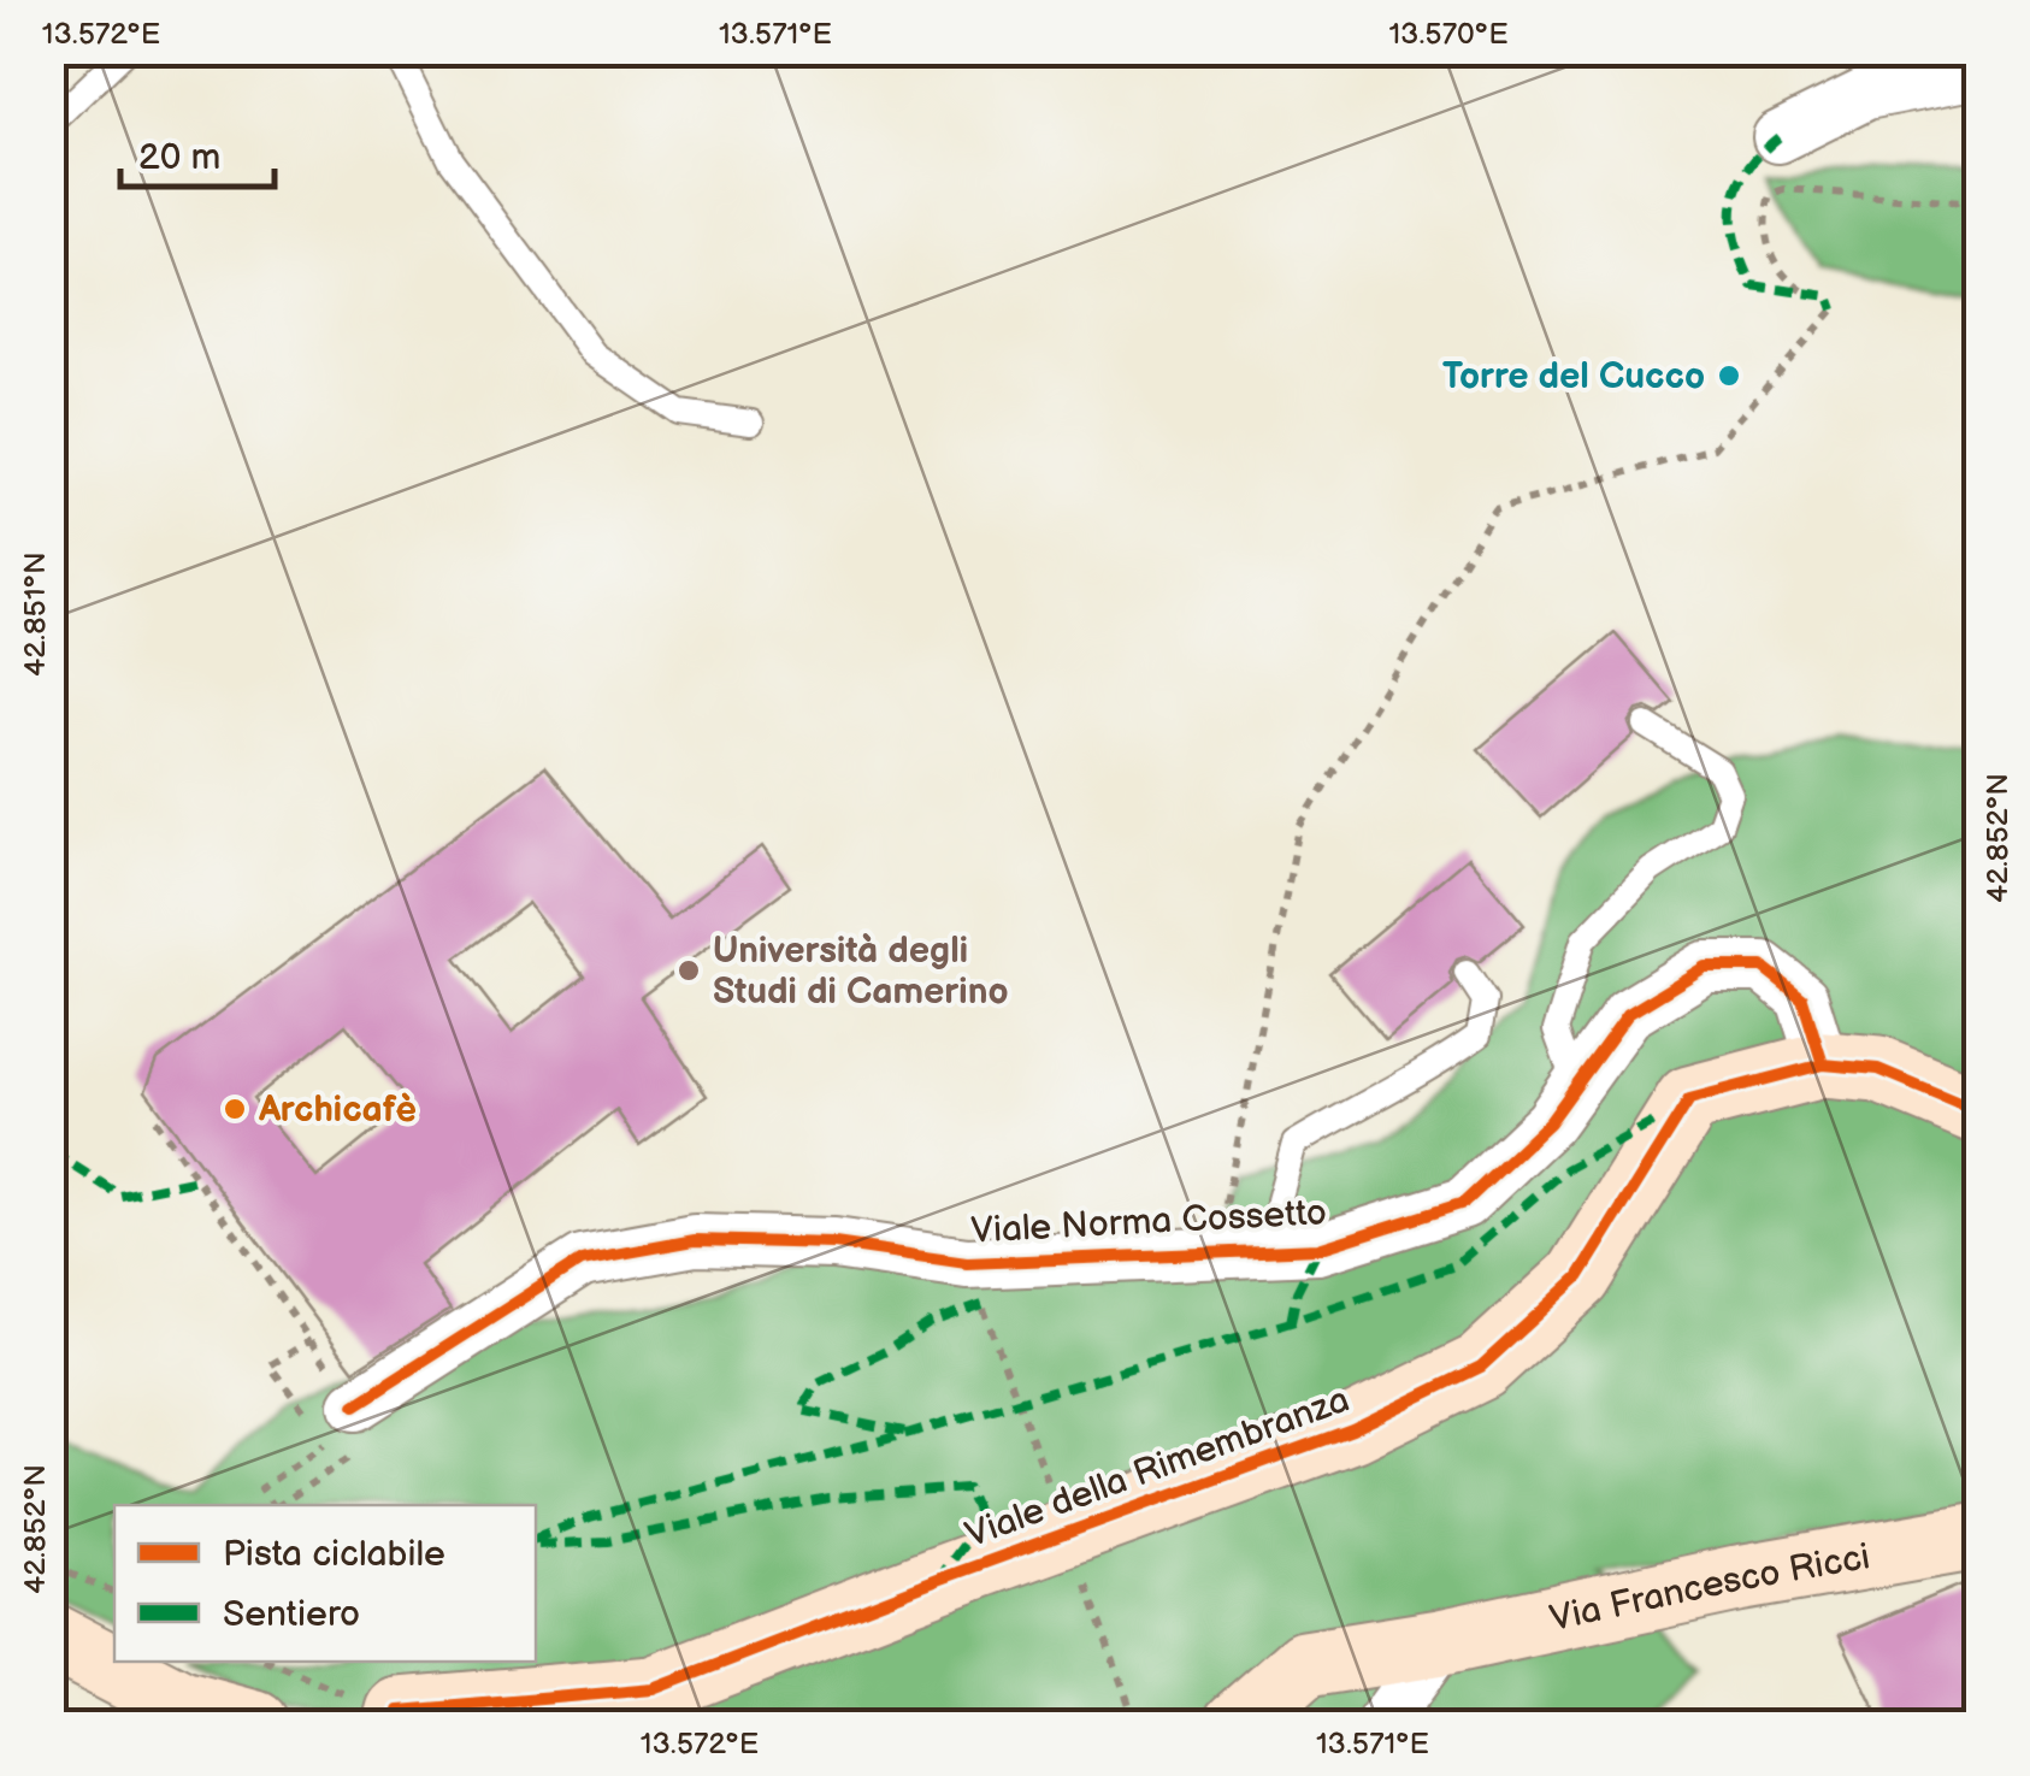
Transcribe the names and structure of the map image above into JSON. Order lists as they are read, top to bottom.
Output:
{
  "streets": {
    "street": ["Viale Norma Cossetto", "Viale della Rimembranza", "Via Francesco Ricci"]
  },
  "crossings": [
    ["Viale Norma Cossetto", "Viale della Rimembranza"]
  ],
  "places": ["Torre del Cucco", "Università degli Studi di Camerino", "Archicafè"],
  "legend": ["Pista ciclabile", "Sentiero"],
  "scale_bar": "20 m",
  "coordinates": [
    "13.572°E",
    "13.571°E",
    "13.570°E",
    "42.851°N",
    "42.852°N"
  ]
}
